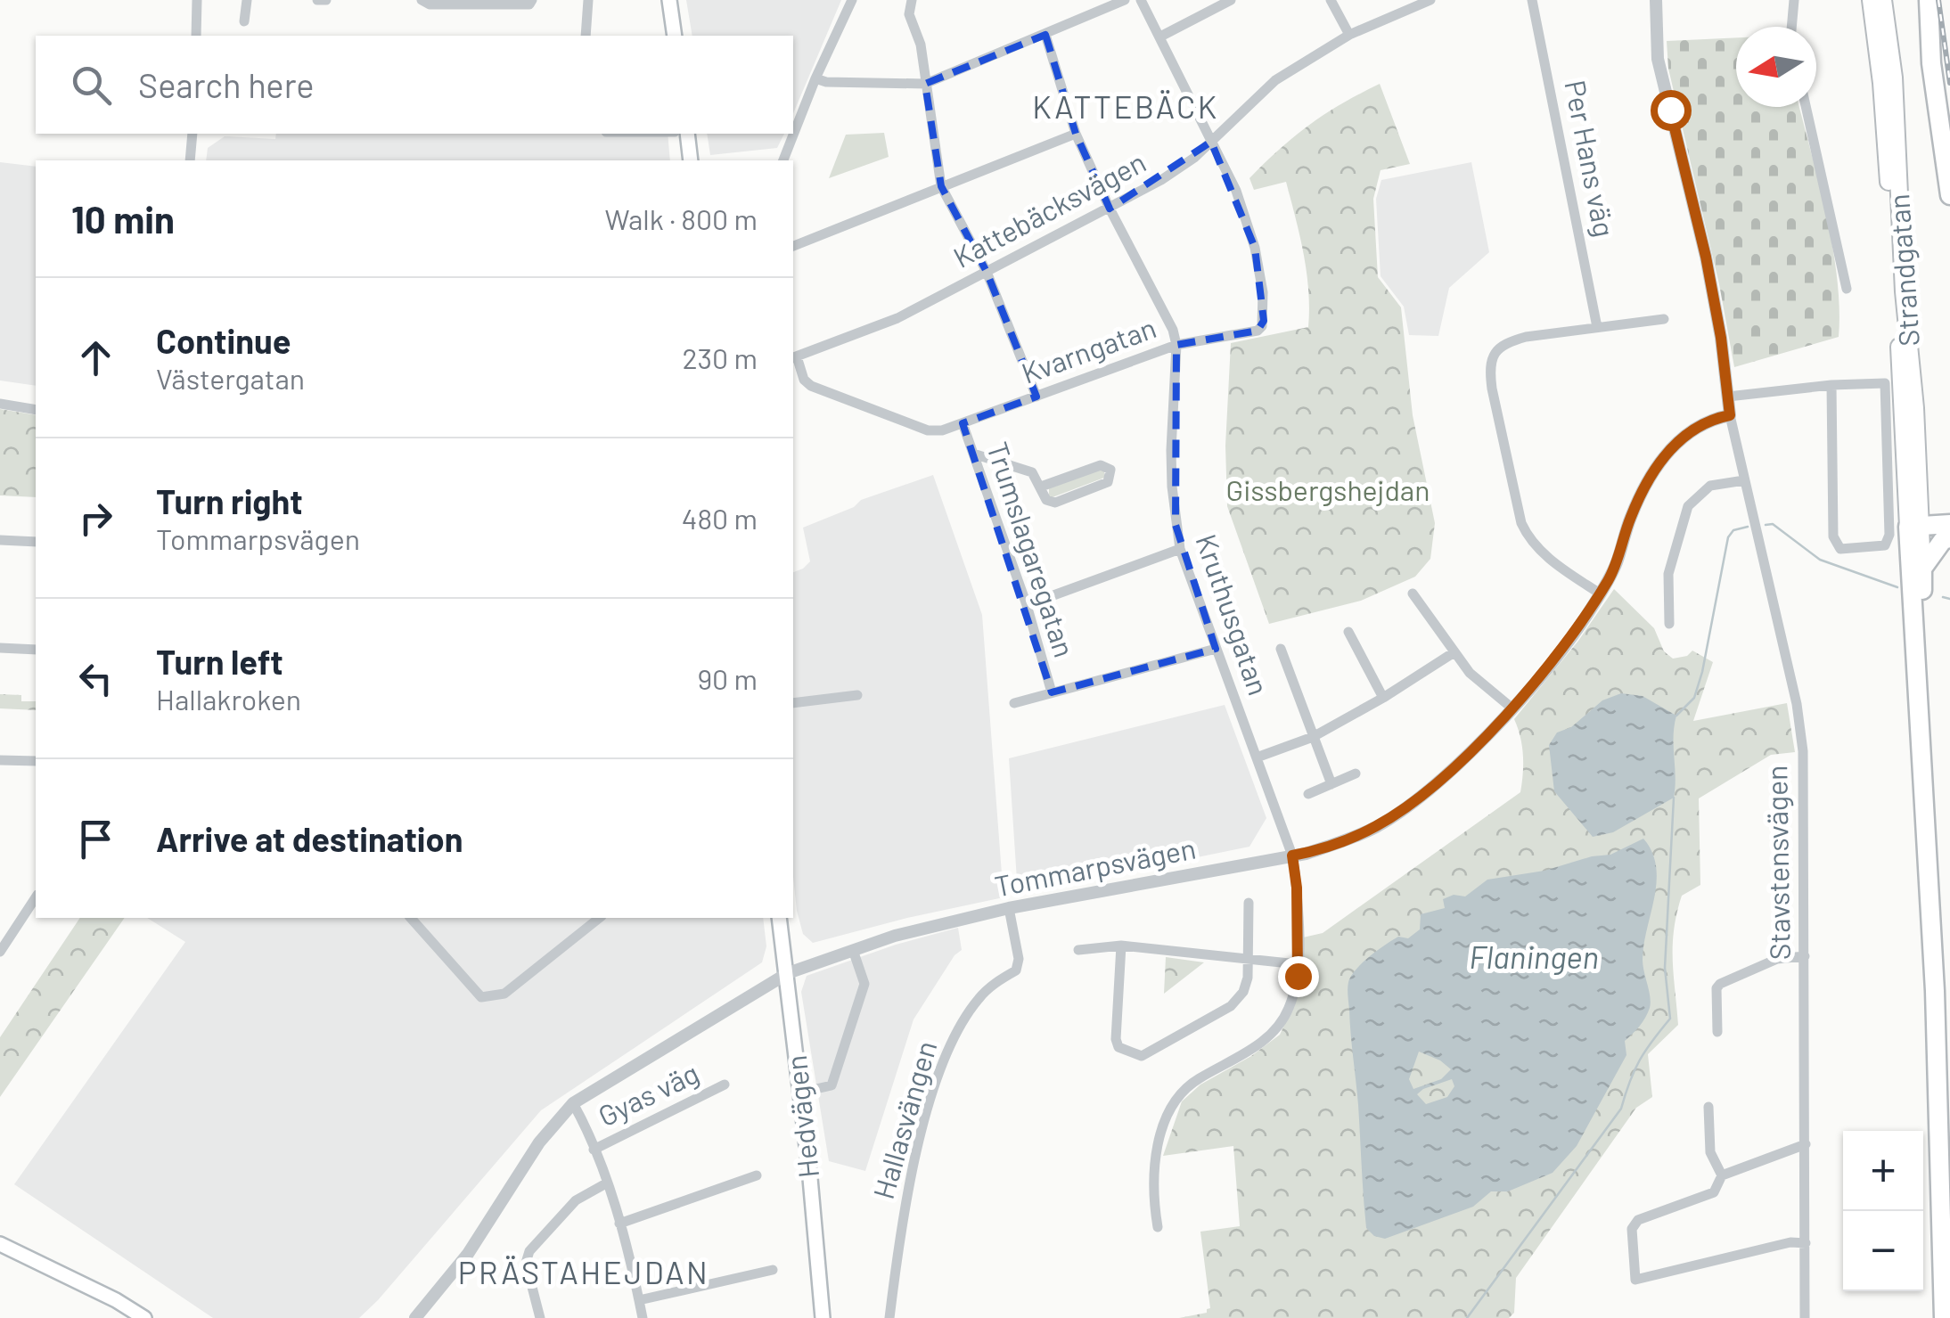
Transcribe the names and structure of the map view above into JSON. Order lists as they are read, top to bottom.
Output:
{
  "streets": {
    "main road": ["Strandgatan", "Hedvägen"],
    "street": [
      "Per Hans väg",
      "Kattebäcksvägen",
      "Kvarngatan",
      "Trumslagaregatan",
      "Kruthusgatan",
      "Stavstensvägen",
      "Tommarpsvägen",
      "Gyas väg",
      "Hallasvängen"
    ]
  },
  "crossings": [
    ["Kattebäcksvägen", "Kvarngatan"],
    ["Kattebäcksvägen", "Kruthusgatan"],
    ["Kvarngatan", "Trumslagaregatan"],
    ["Kvarngatan", "Kruthusgatan"],
    ["Kruthusgatan", "Tommarpsvägen"],
    ["Stavstensvägen", "Tommarpsvägen"],
    ["Tommarpsvägen", "Hedvägen"],
    ["Tommarpsvägen", "Hallasvängen"]
  ],
  "districts": ["KATTEBÄCK", "PRÄSTAHEJDAN"],
  "water": ["Flaningen"],
  "parks": ["Gissbergshejdan"],
  "north": "left",
  "page": {
    "search": "Search here",
    "heading": ["10 min", "Walk · 800 m"],
    "list": [
      ["Continue", "Västergatan", "230 m"],
      ["Turn right", "Tommarpsvägen", "480 m"],
      ["Turn left", "Hallakroken", "90 m"],
      "Arrive at destination"
    ],
    "map_buttons": ["+", "−"]
  }
}
